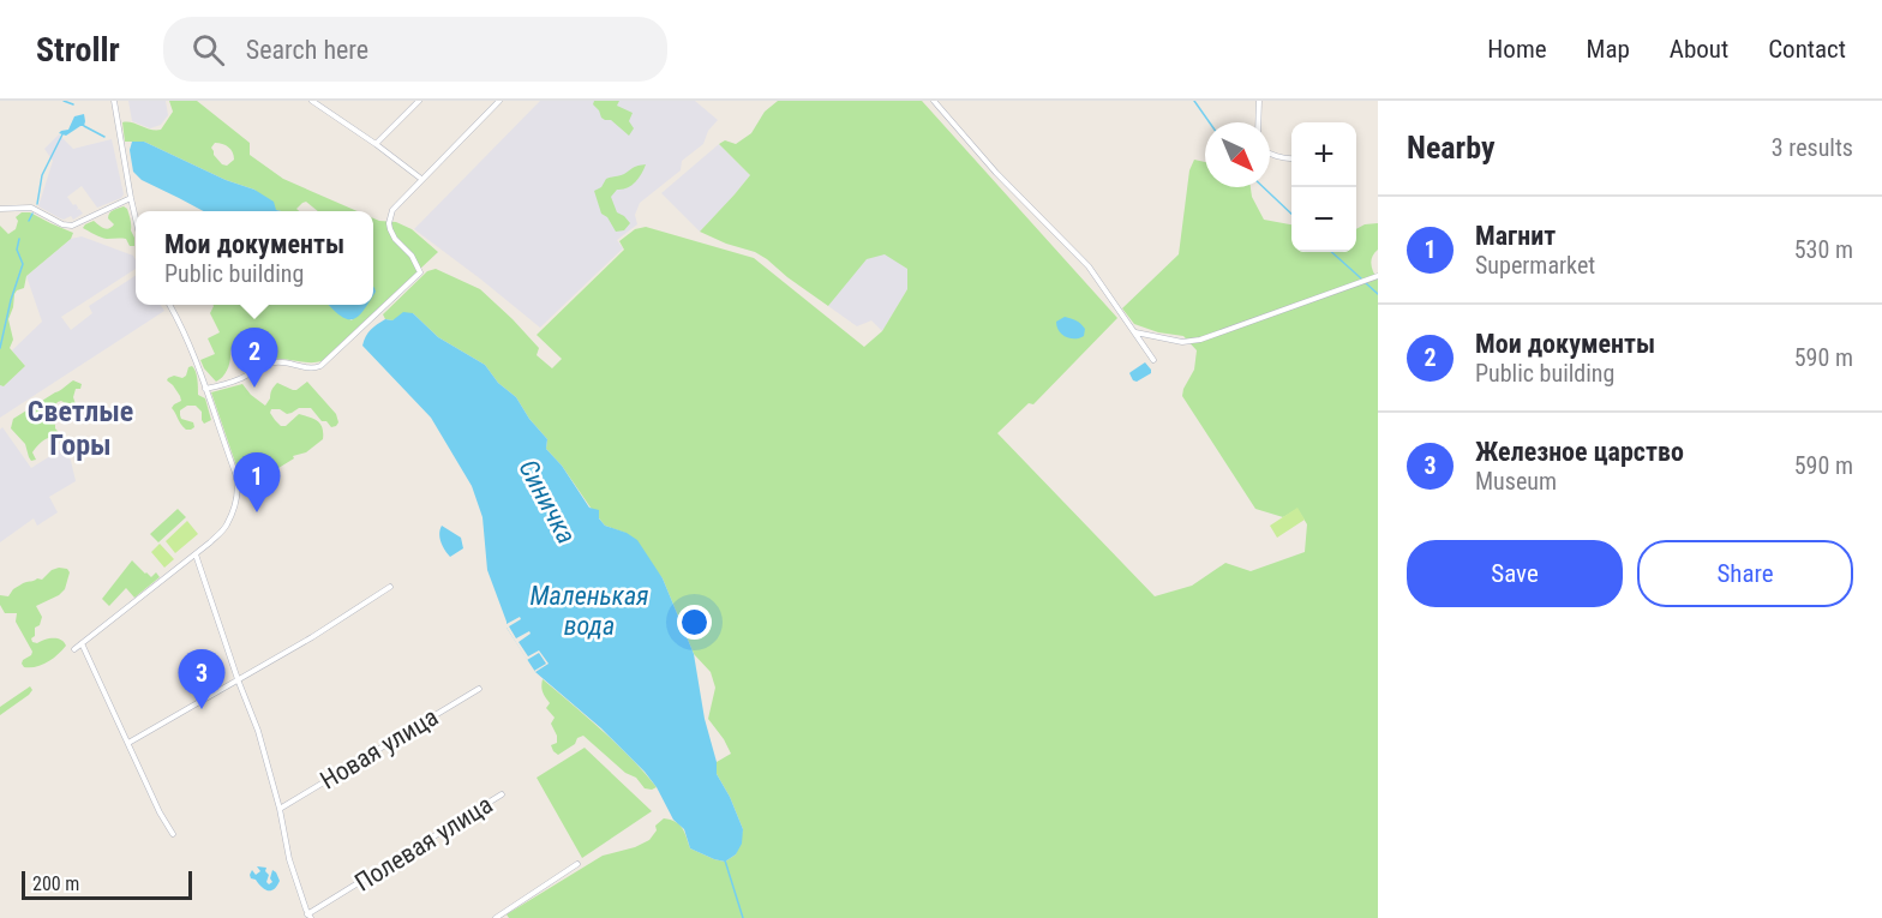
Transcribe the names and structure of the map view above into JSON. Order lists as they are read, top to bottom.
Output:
{
  "streets": {
    "street": ["Новая улица", "Полевая улица"]
  },
  "districts": ["Светлые Горы"],
  "water": ["Синичка", "Маленькая вода"],
  "scale_bar": "200 m",
  "north": "bottom right",
  "page": {
    "header": "Strollr",
    "search": "Search here",
    "nav": [
      "Home",
      "Map",
      "About",
      "Contact"
    ],
    "heading": ["Nearby", "3 results"],
    "map_buttons": ["+", "−"],
    "list": [
      {
        "mark": "1",
        "name": "Магнит",
        "note": "Supermarket",
        "value": "530 m"
      },
      {
        "mark": "2",
        "name": "Мои документы",
        "note": "Public building",
        "value": "590 m"
      },
      {
        "mark": "3",
        "name": "Железное царство",
        "note": "Museum",
        "value": "590 m"
      }
    ],
    "popup": ["Мои документы", "Public building"],
    "pins": ["2", "1", "3"],
    "buttons": ["Save", "Share"],
    "scale": "200 m"
  }
}
